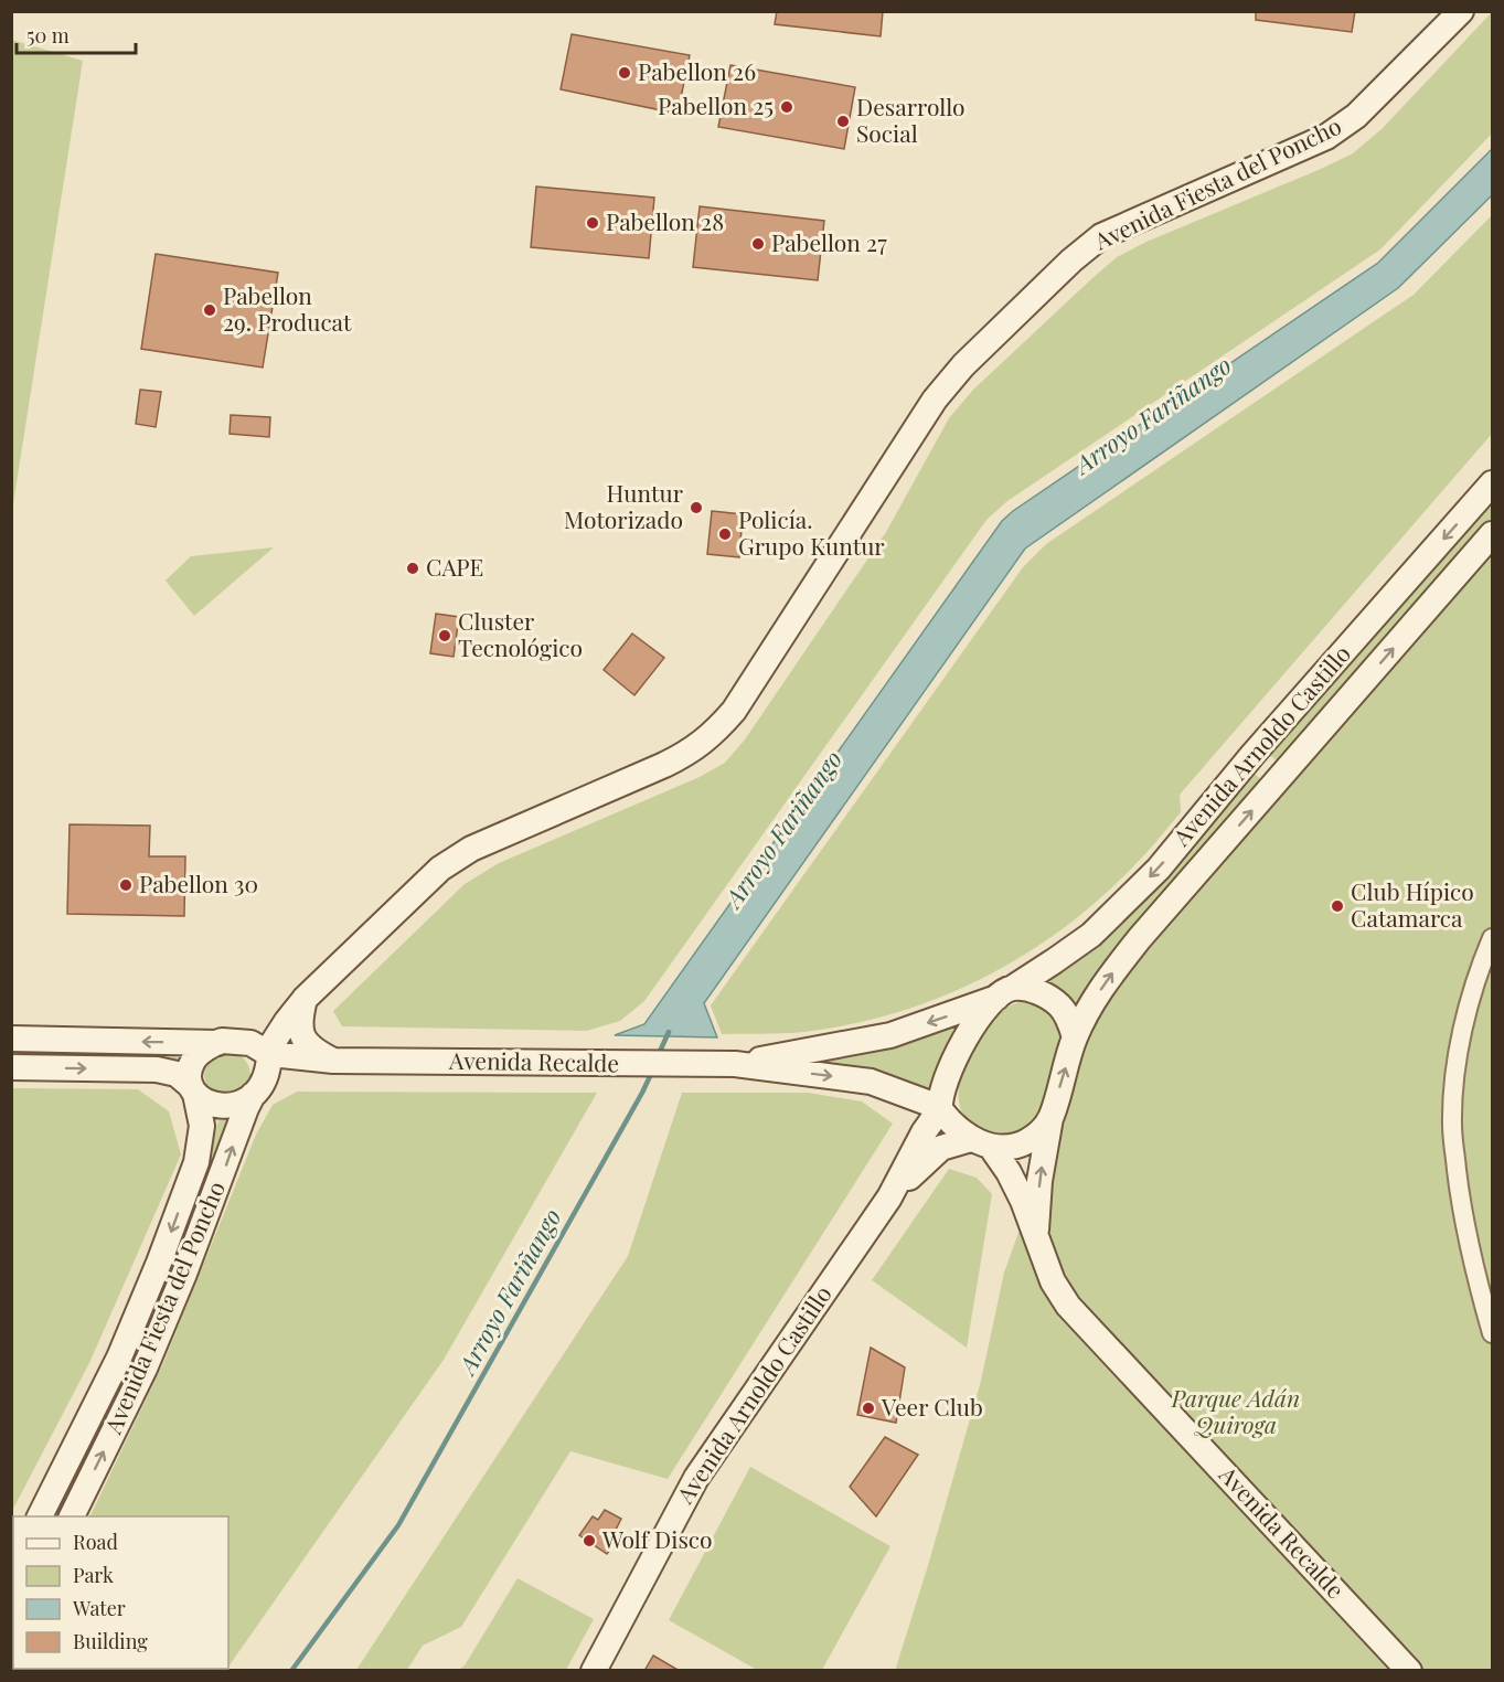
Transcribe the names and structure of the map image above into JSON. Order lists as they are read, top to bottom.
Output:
{
  "streets": {
    "main road": ["Avenida Fiesta del Poncho", "Avenida Arnoldo Castillo", "Avenida Recalde"]
  },
  "crossings": [
    ["Avenida Fiesta del Poncho", "Avenida Recalde"],
    ["Avenida Arnoldo Castillo", "Avenida Recalde"]
  ],
  "water": ["Arroyo Fariñango"],
  "parks": ["Parque Adán Quiroga"],
  "places": [
    "Pabellon 26",
    "Pabellon 25",
    "Desarrollo Social",
    "Pabellon 28",
    "Pabellon 27",
    "Pabellon 29. Producat",
    "Huntur Motorizado",
    "Policía. Grupo Kuntur",
    "CAPE",
    "Cluster Tecnológico",
    "Pabellon 30",
    "Club Hípico Catamarca",
    "Veer Club",
    "Wolf Disco"
  ],
  "legend": [
    "Road",
    "Park",
    "Water",
    "Building"
  ],
  "scale_bar": "50 m"
}
